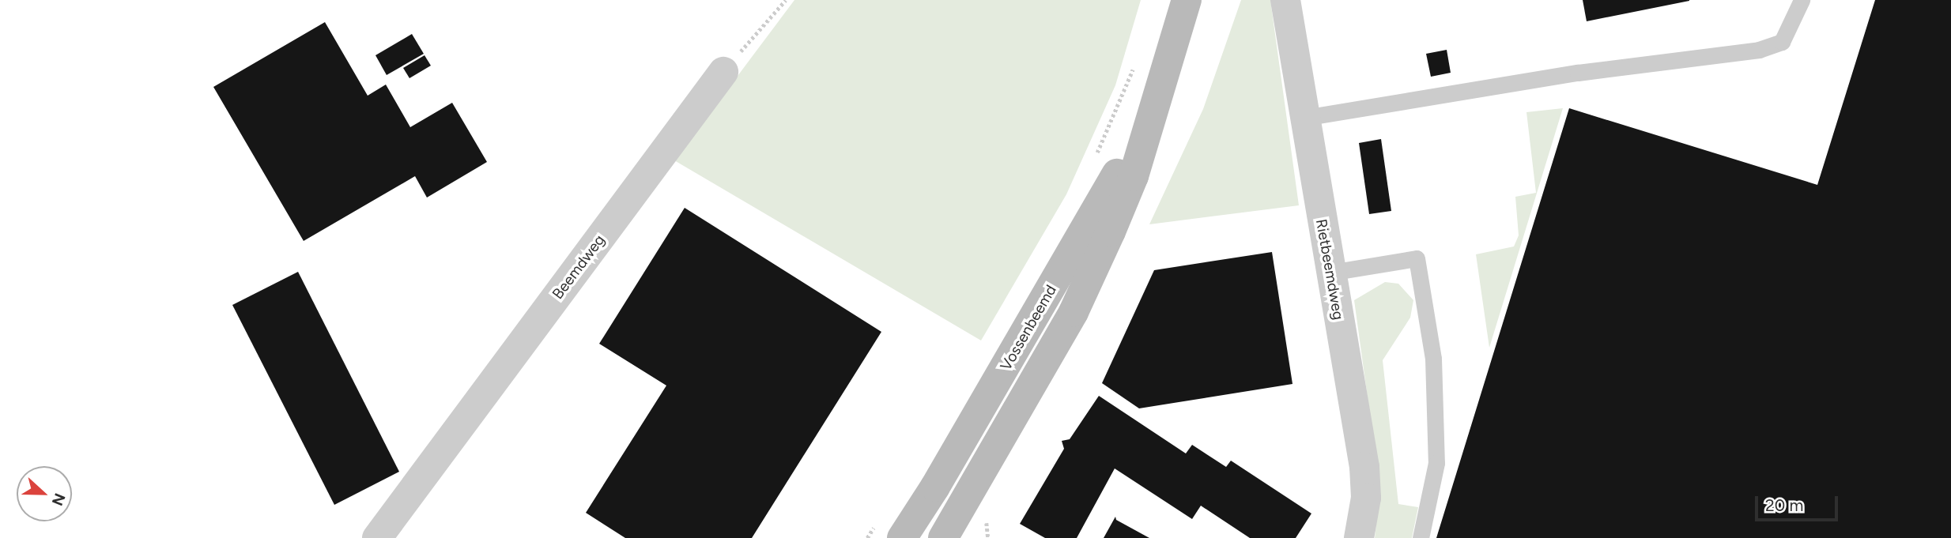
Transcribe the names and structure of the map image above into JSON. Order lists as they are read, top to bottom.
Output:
{
  "streets": {
    "main road": ["Vossenbeemd"],
    "street": ["Beemdweg", "Rietbeemdweg"]
  },
  "scale_bar": "20 m",
  "north": "right"
}
